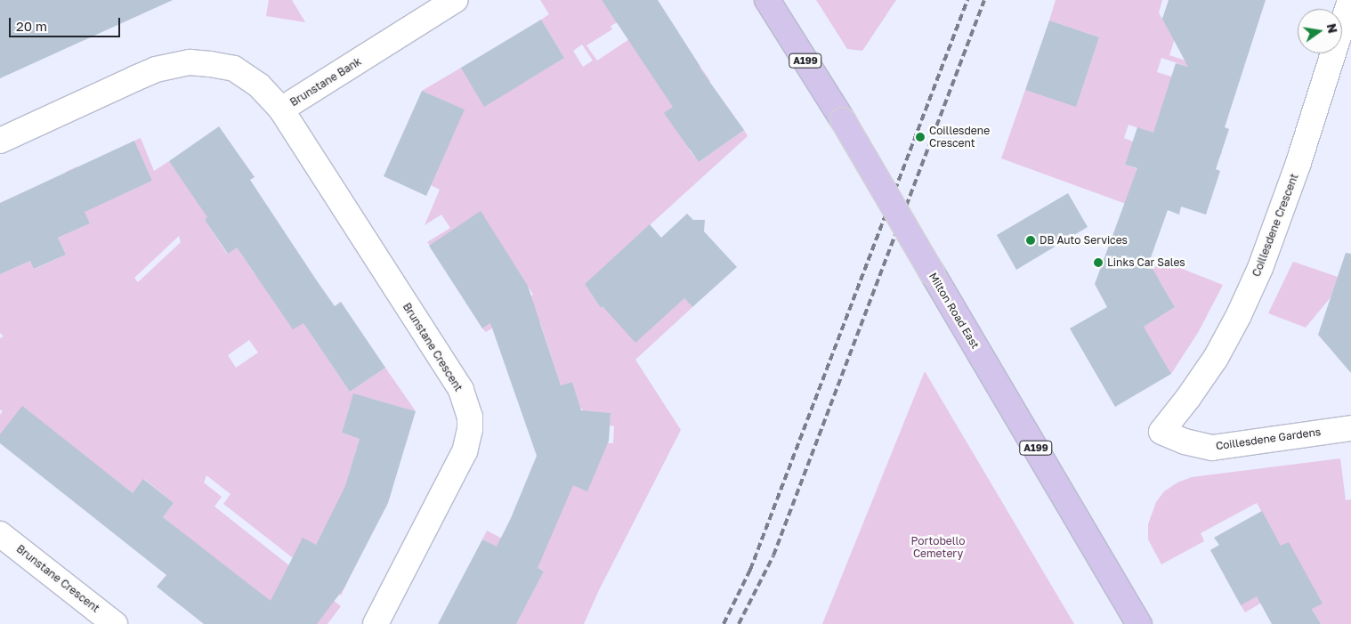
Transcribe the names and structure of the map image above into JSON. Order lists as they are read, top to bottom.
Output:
{
  "streets": {
    "main road": ["A199", "Milton Road East"],
    "street": [
      "Brunstane Bank",
      "Coillesdene Crescent",
      "Brunstane Crescent",
      "Coillesdene Gardens"
    ]
  },
  "crossings": [
    ["Brunstane Bank", "Brunstane Crescent"],
    ["Coillesdene Crescent", "Coillesdene Gardens"]
  ],
  "parks": ["Portobello Cemetery"],
  "places": ["Coillesdene Crescent", "DB Auto Services", "Links Car Sales"],
  "scale_bar": "20 m",
  "north": "right"
}
